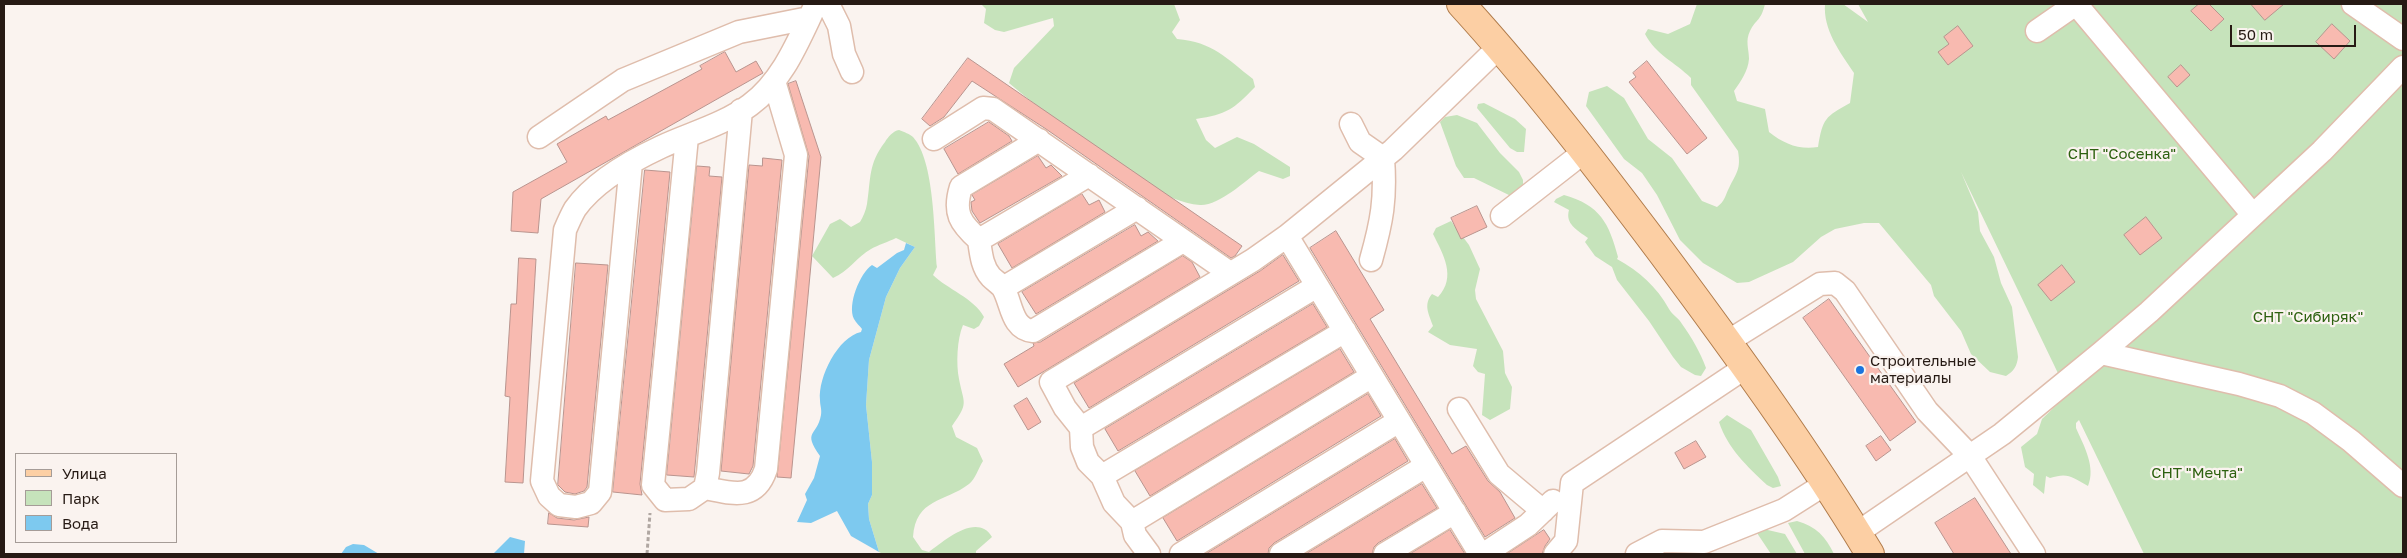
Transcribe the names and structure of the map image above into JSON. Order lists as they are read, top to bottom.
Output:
{
  "parks": ["СНТ \"Сосенка\"", "СНТ \"Сибиряк\"", "СНТ \"Мечта\""],
  "places": ["Строительные материалы"],
  "legend": ["Улица", "Парк", "Вода"],
  "scale_bar": "50 m"
}
